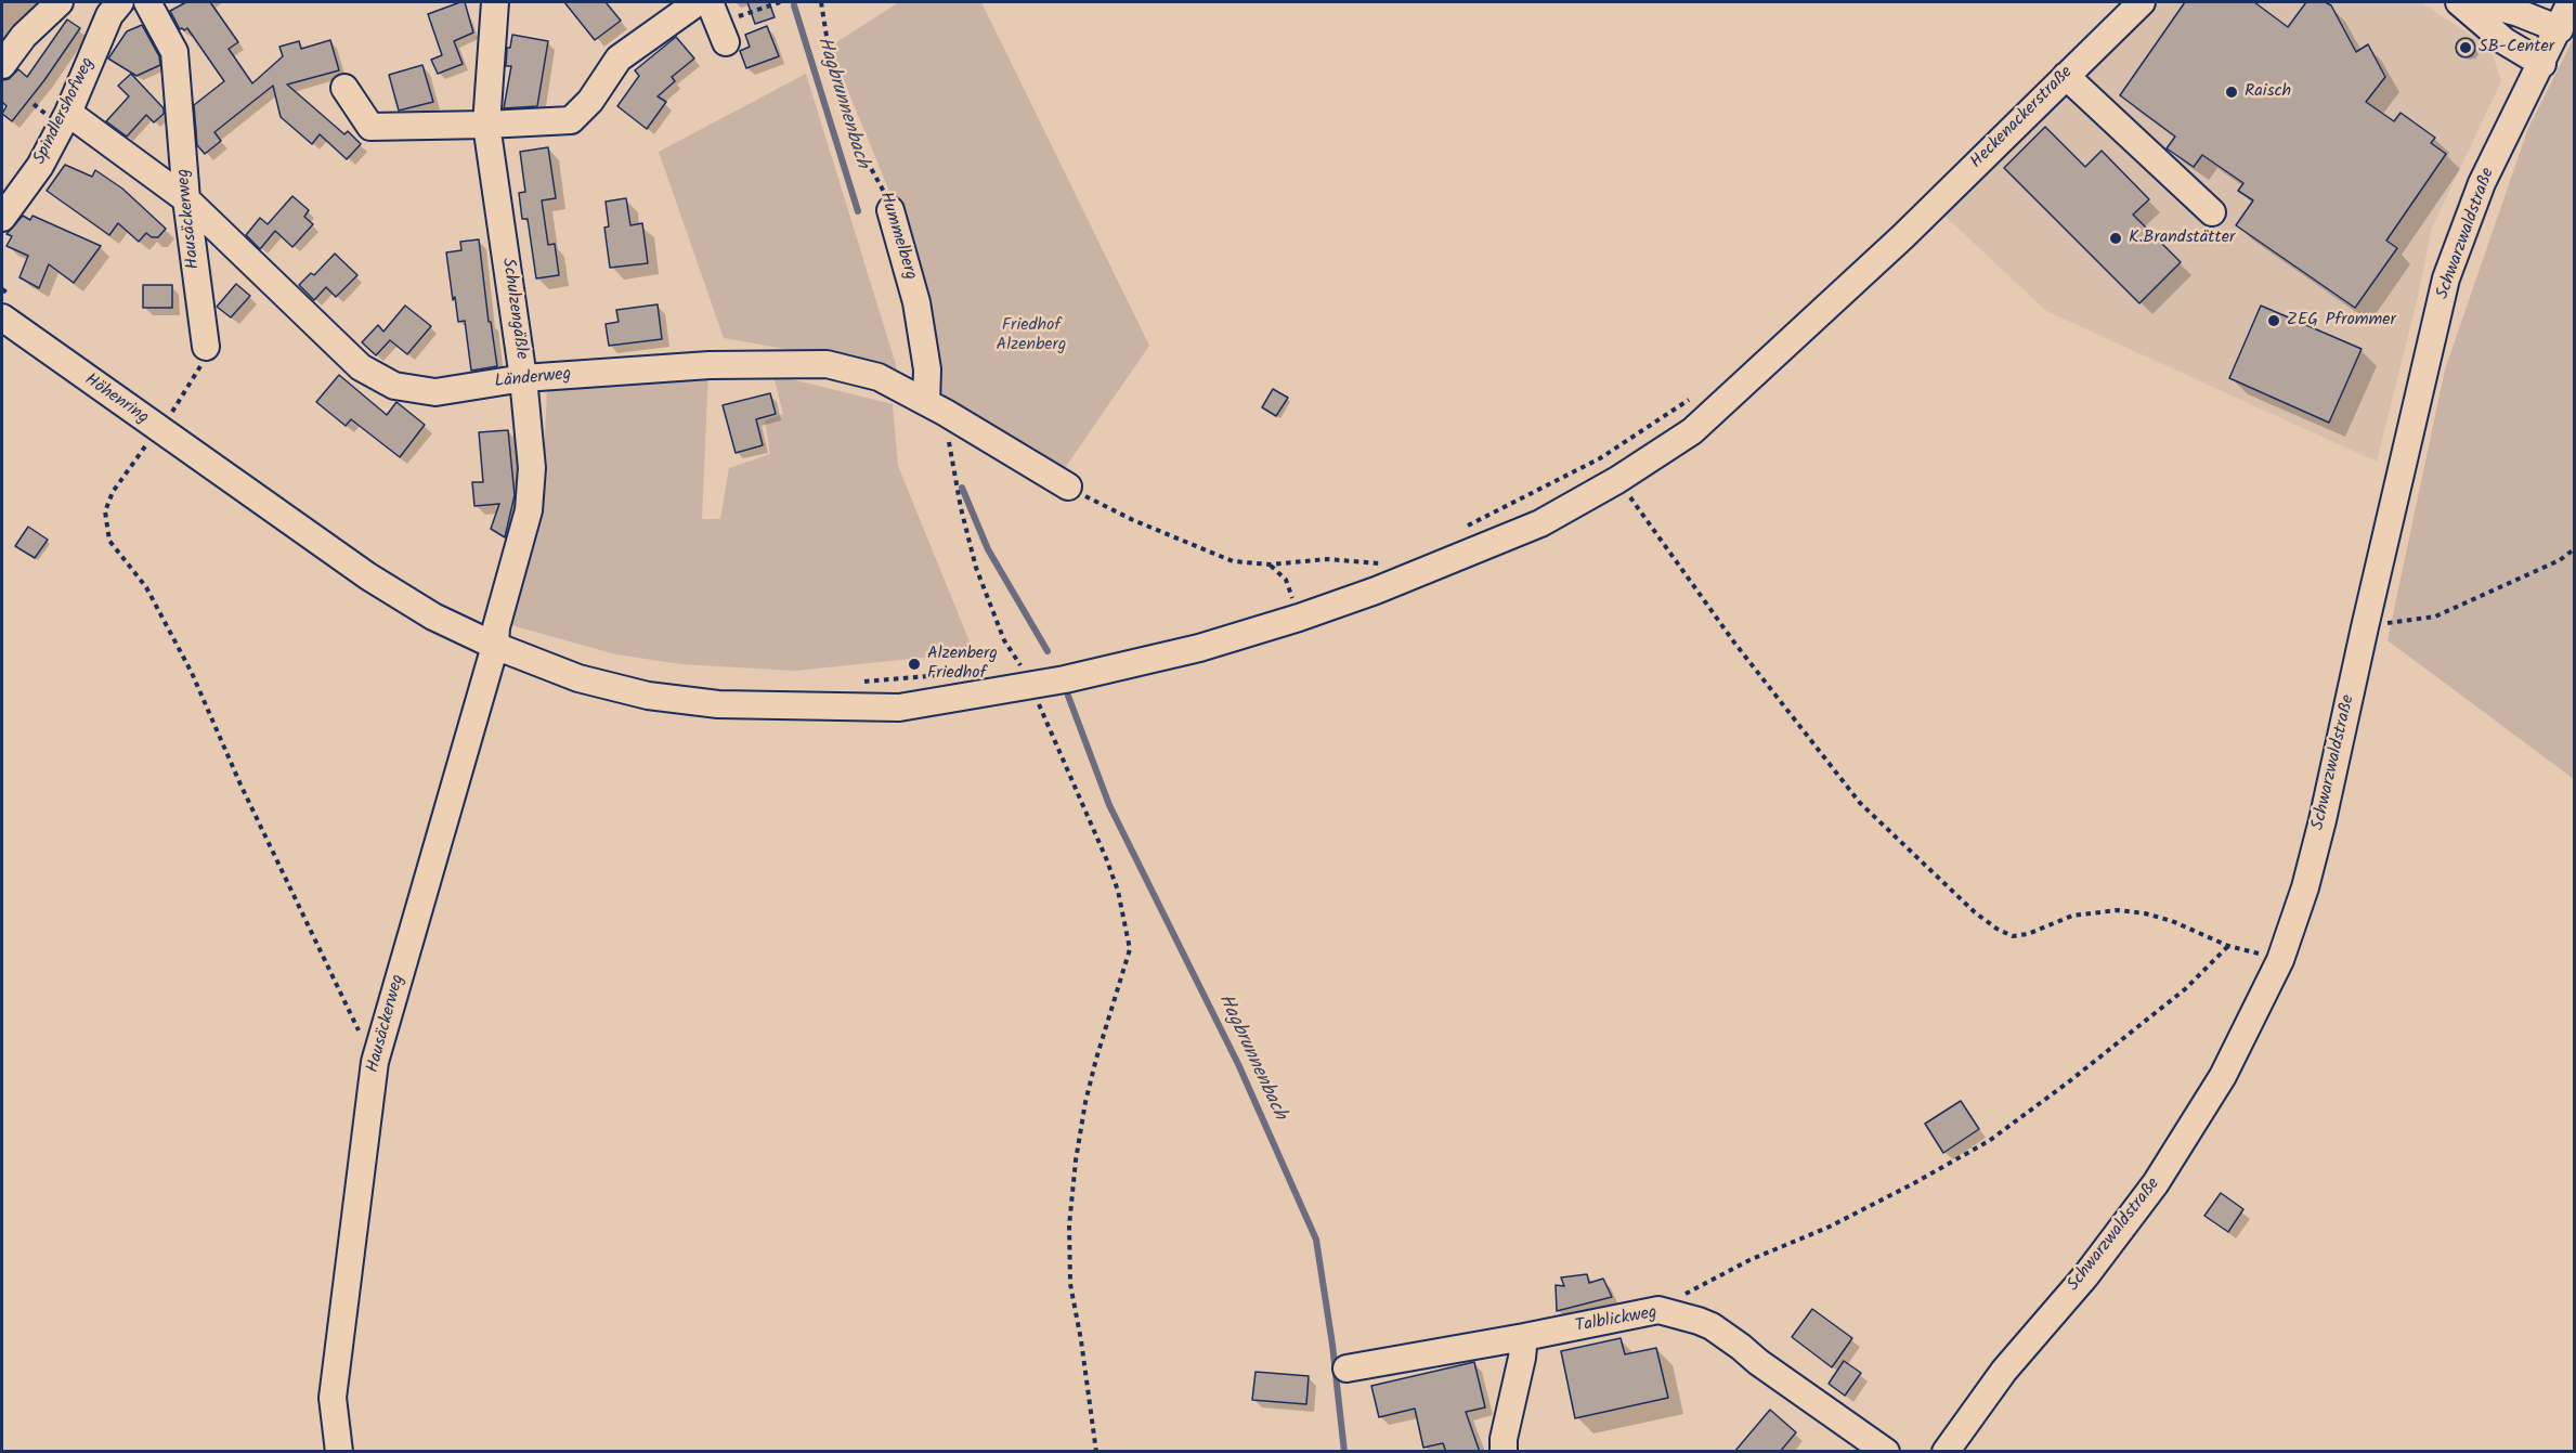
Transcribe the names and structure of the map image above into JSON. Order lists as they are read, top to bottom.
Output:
{
  "streets": {
    "street": [
      "Spindlershofweg",
      "Heckenackerstraße",
      "Hausäckerweg",
      "Schwarzwaldstraße",
      "Hummelberg",
      "Schulzengäßle",
      "Länderweg",
      "Höhenring",
      "Talblickweg"
    ]
  },
  "crossings": [
    ["Spindlershofweg", "Länderweg"],
    ["Heckenackerstraße", "Höhenring"],
    ["Hausäckerweg", "Schulzengäßle"],
    ["Hausäckerweg", "Länderweg"],
    ["Hausäckerweg", "Höhenring"],
    ["Hummelberg", "Länderweg"],
    ["Schulzengäßle", "Länderweg"],
    ["Schulzengäßle", "Höhenring"]
  ],
  "water": ["Hagbrunnenbach"],
  "parks": ["Friedhof Alzenberg"],
  "places": [
    "SB-Center",
    "Raisch",
    "K.Brandstätter",
    "ZEG Pfrommer",
    "Alzenberg Friedhof"
  ]
}
